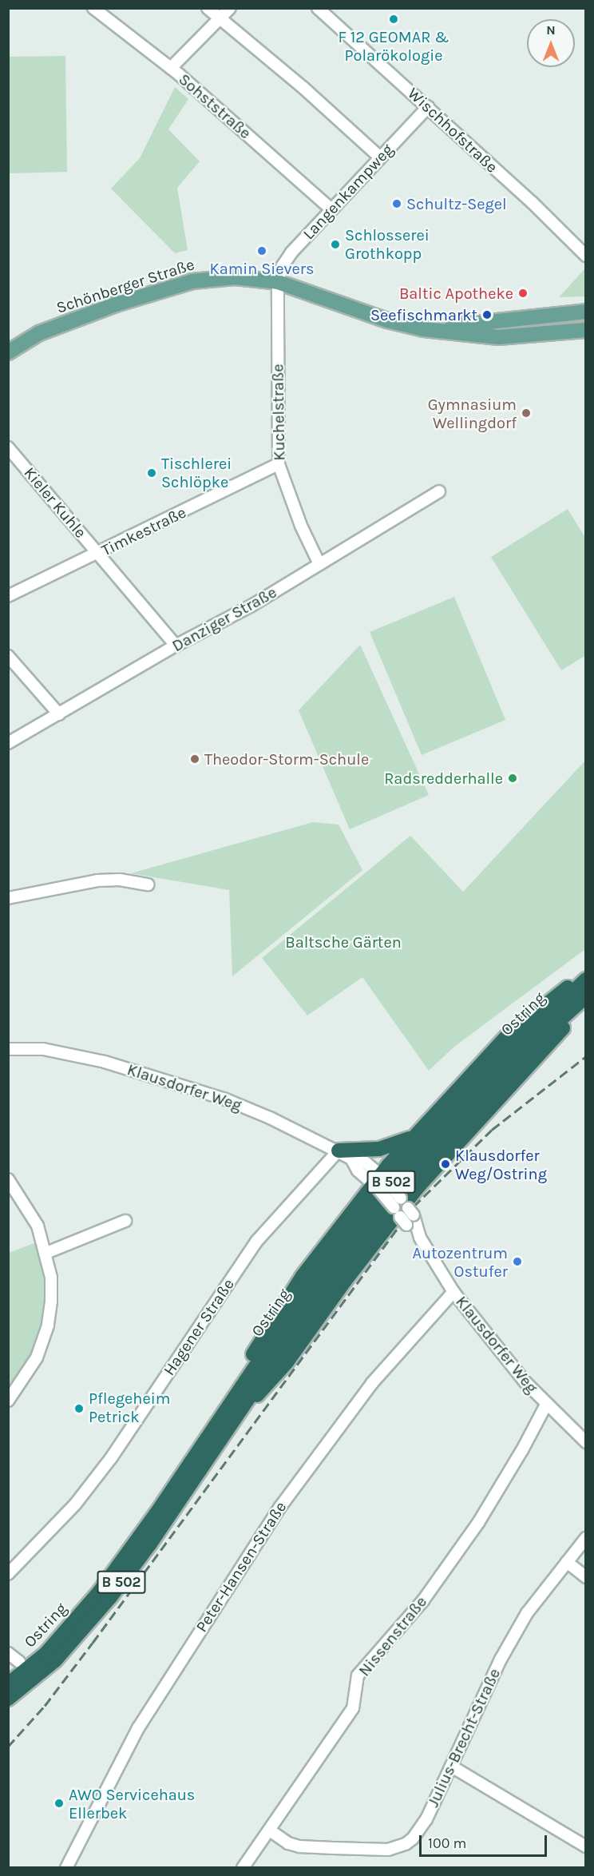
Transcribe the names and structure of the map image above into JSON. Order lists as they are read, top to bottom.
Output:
{
  "streets": {
    "highway": ["Ostring", "B 502"],
    "main road": ["Schönberger Straße"],
    "street": [
      "Sohststraße",
      "Wischhofstraße",
      "Langenkampweg",
      "Kuchelstraße",
      "Kieler Kuhle",
      "Timkestraße",
      "Danziger Straße",
      "Klausdorfer Weg",
      "Hagener Straße",
      "Peter-Hansen-Straße",
      "Nissenstraße",
      "Julius-Brecht-Straße"
    ]
  },
  "crossings": [
    ["Sohststraße", "Langenkampweg"],
    ["Wischhofstraße", "Langenkampweg"],
    ["Langenkampweg", "Schönberger Straße"],
    ["Langenkampweg", "Kuchelstraße"],
    ["Schönberger Straße", "Kuchelstraße"],
    ["Kuchelstraße", "Timkestraße"],
    ["Kuchelstraße", "Danziger Straße"],
    ["Kieler Kuhle", "Timkestraße"],
    ["Kieler Kuhle", "Danziger Straße"],
    ["Klausdorfer Weg", "Hagener Straße"],
    ["Klausdorfer Weg", "Peter-Hansen-Straße"],
    ["Klausdorfer Weg", "Nissenstraße"],
    ["Nissenstraße", "Julius-Brecht-Straße"]
  ],
  "parks": ["Baltsche Gärten"],
  "places": [
    "F 12 GEOMAR & Polarökologie",
    "Schultz-Segel",
    "Schlosserei Grothkopp",
    "Kamin Sievers",
    "Baltic Apotheke",
    "Seefischmarkt",
    "Gymnasium Wellingdorf",
    "Tischlerei Schlöpke",
    "Theodor-Storm-Schule",
    "Radsredderhalle",
    "Klausdorfer Weg/Ostring",
    "Autozentrum Ostufer",
    "Pflegeheim Petrick",
    "AWO Servicehaus Ellerbek"
  ],
  "scale_bar": "100 m",
  "north": "top"
}
